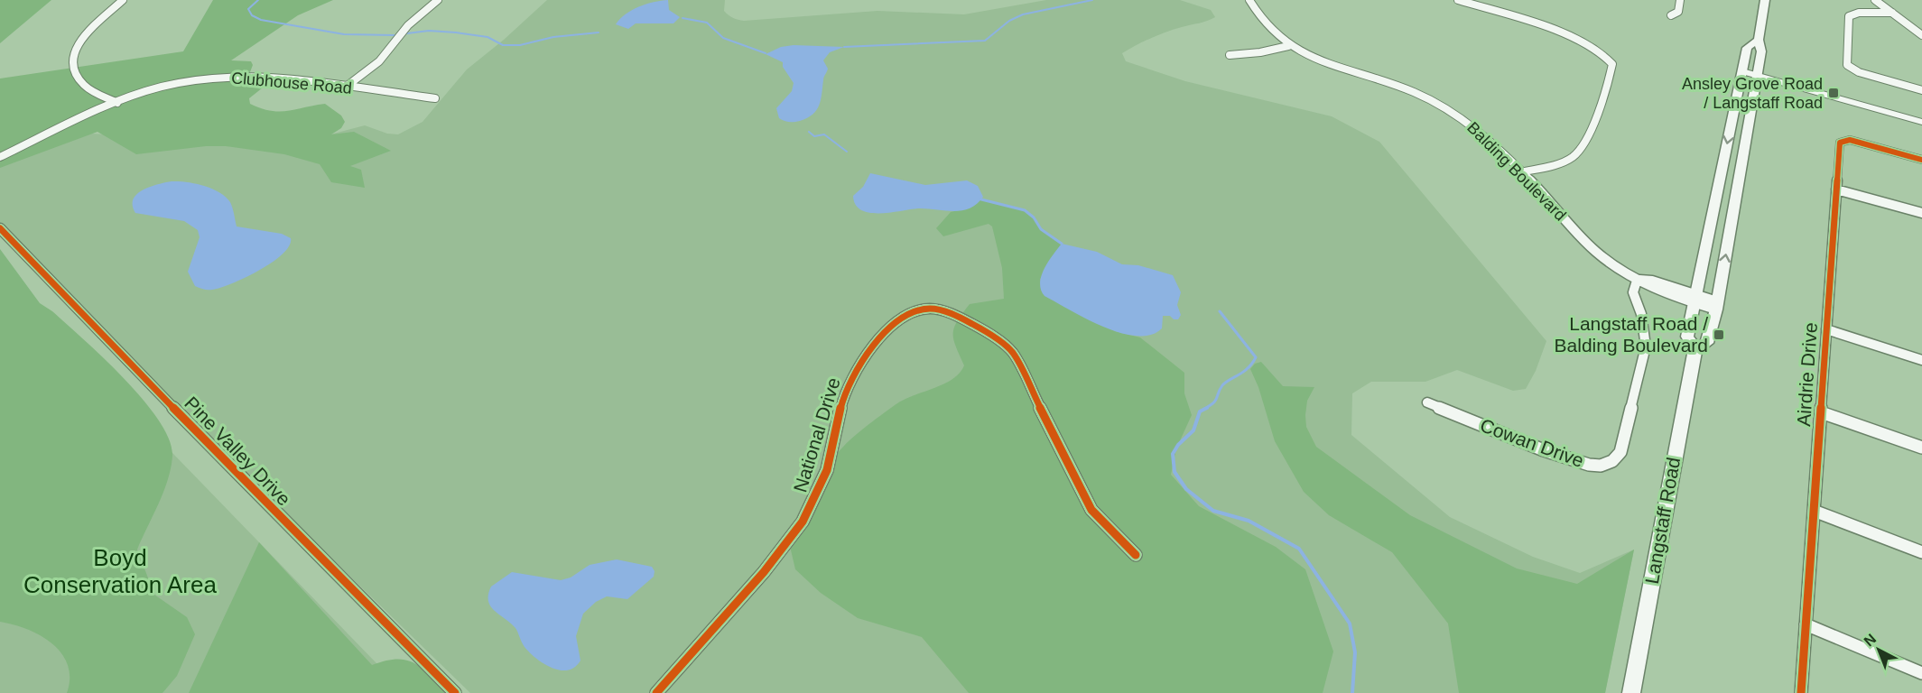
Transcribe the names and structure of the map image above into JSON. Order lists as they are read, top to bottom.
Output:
{
  "streets": {
    "main road": ["Langstaff Road"],
    "street": [
      "Clubhouse Road",
      "Balding Boulevard",
      "Airdrie Drive",
      "National Drive",
      "Cowan Drive",
      "Pine Valley Drive"
    ]
  },
  "crossings": [
    ["Balding Boulevard", "Cowan Drive"],
    ["Balding Boulevard", "Langstaff Road"]
  ],
  "parks": ["Boyd Conservation Area"],
  "places": {
    "transit": ["Ansley Grove Road / Langstaff Road", "Langstaff Road / Balding Boulevard"]
  },
  "north": "top left"
}
